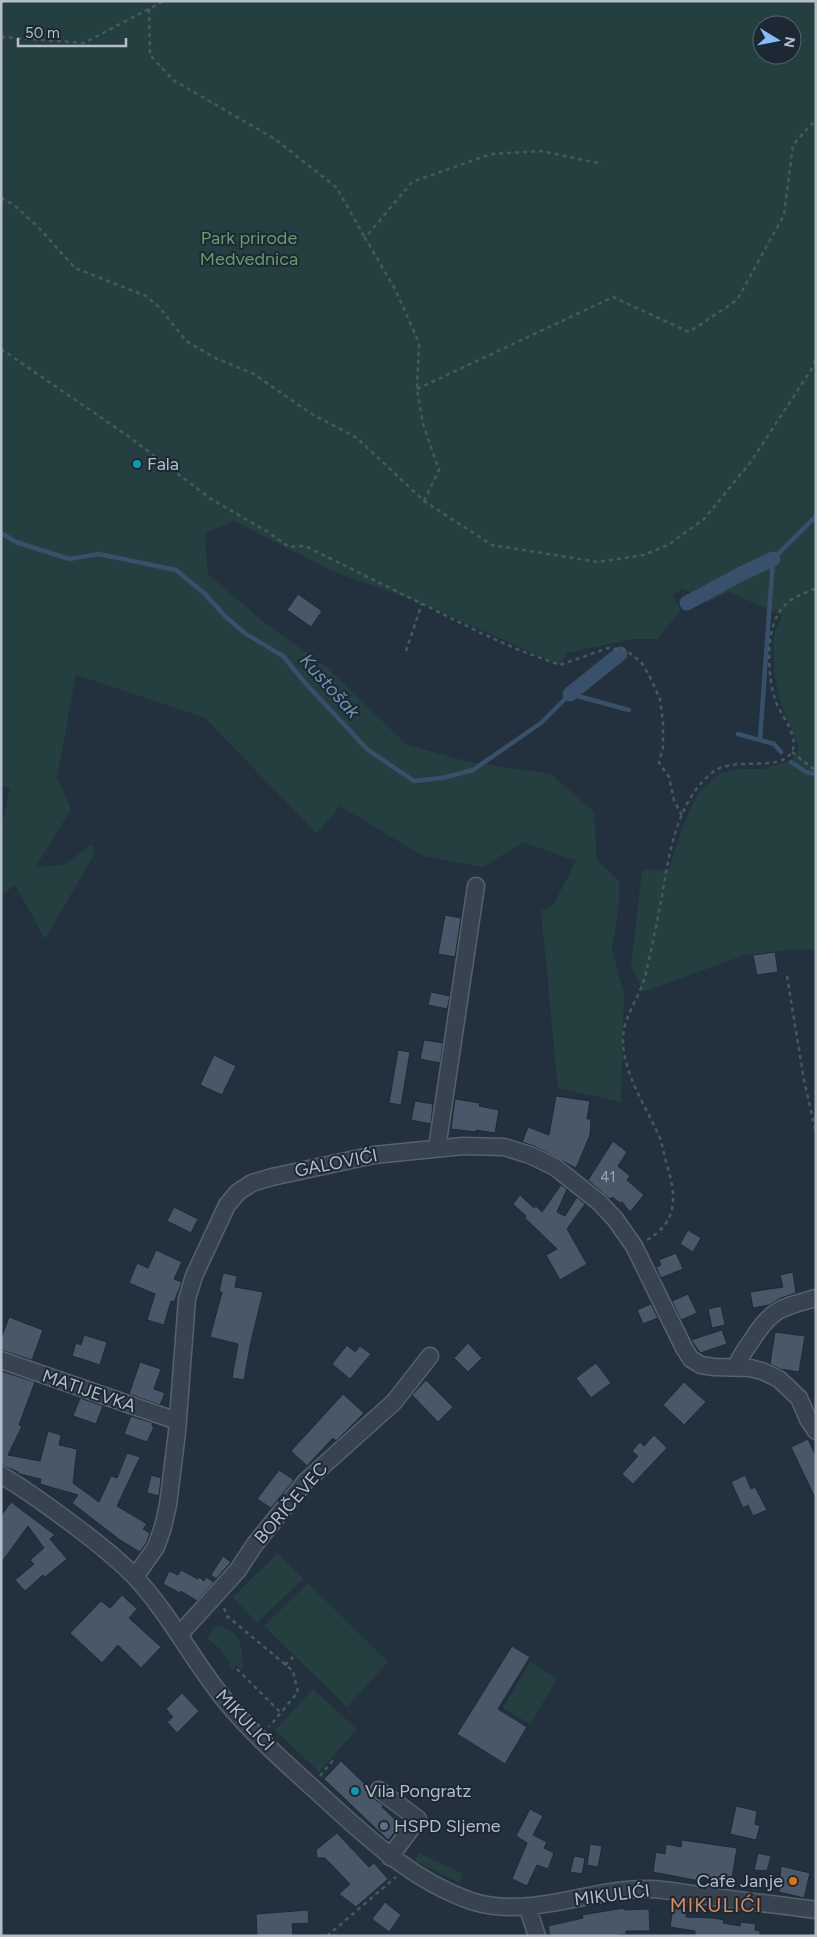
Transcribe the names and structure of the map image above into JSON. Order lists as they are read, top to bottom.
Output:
{
  "streets": {
    "street": [
      "GALOVIĆI",
      "MATIJEVKA",
      "BORIČEVEC",
      "MIKULIĆI"
    ]
  },
  "crossings": [
    ["GALOVIĆI", "MATIJEVKA"],
    ["GALOVIĆI", "MIKULIĆI"],
    ["BORIČEVEC", "MIKULIĆI"]
  ],
  "districts": ["MIKULIĆI"],
  "water": ["Kustošak"],
  "parks": ["Park prirode Medvednica"],
  "places": [
    "Fala",
    "Vila Pongratz",
    "HSPD Sljeme",
    "Cafe Janje"
  ],
  "house_numbers": ["41"],
  "scale_bar": "50 m",
  "north": "right"
}
